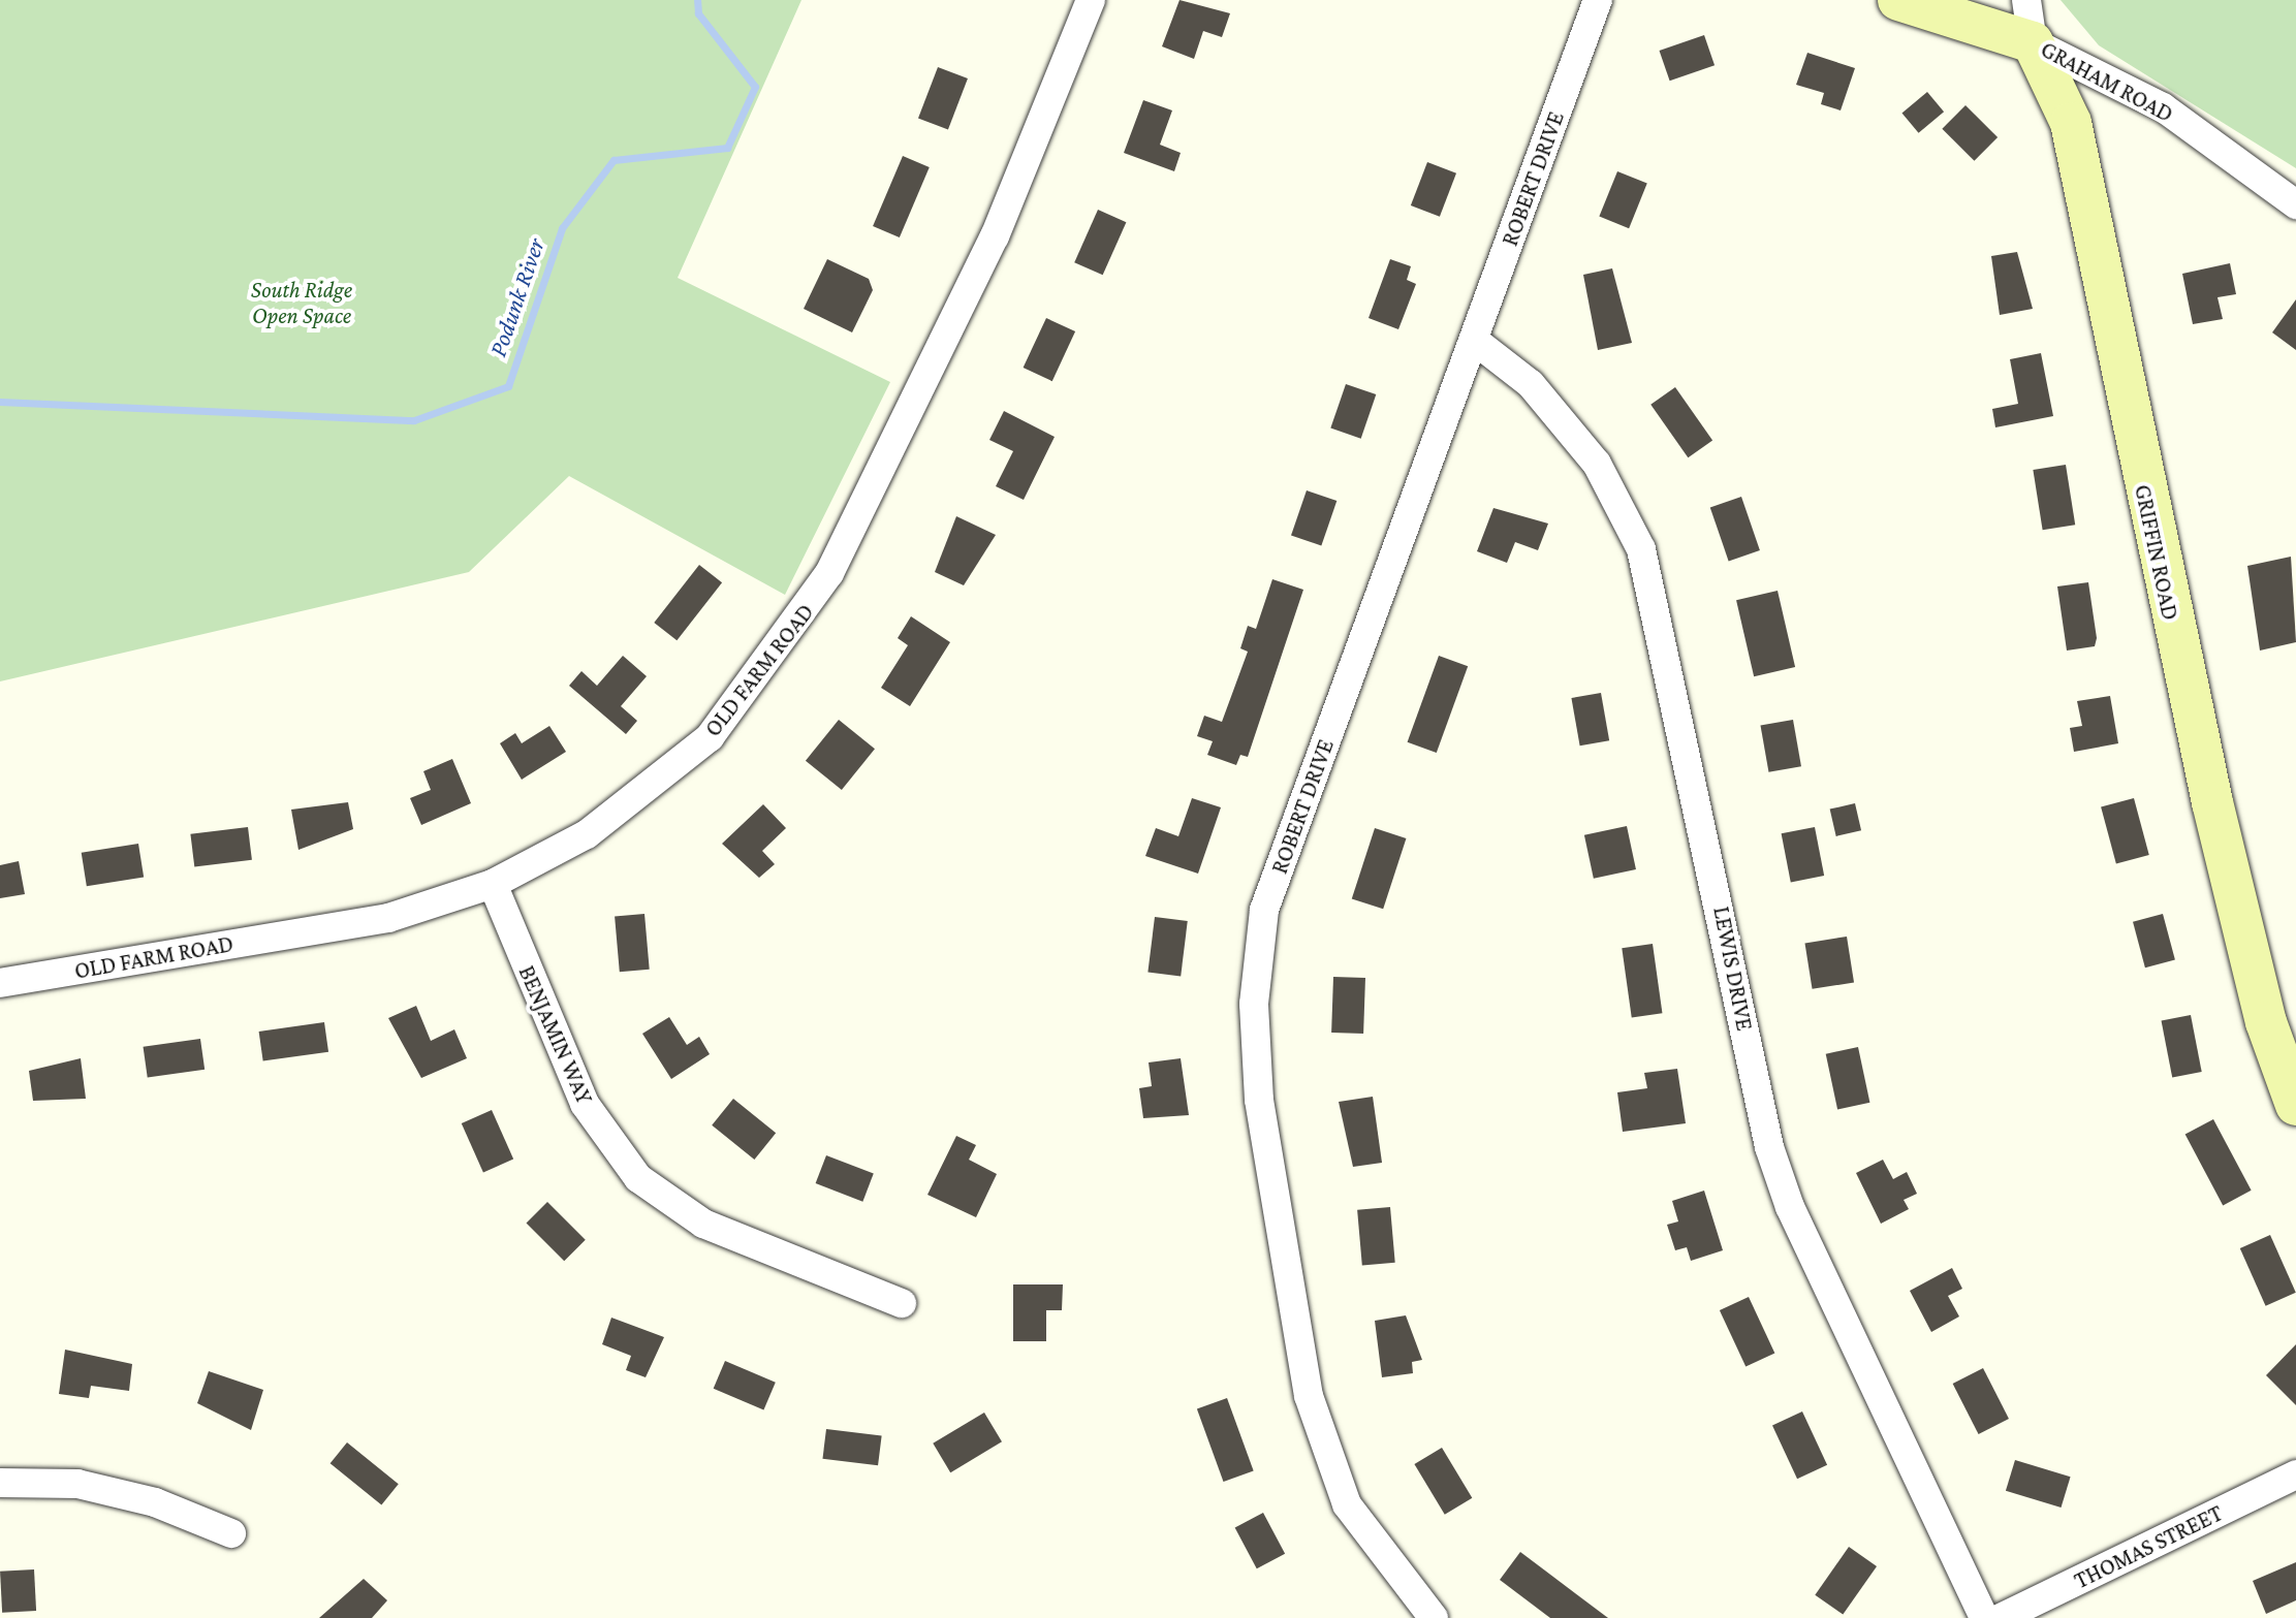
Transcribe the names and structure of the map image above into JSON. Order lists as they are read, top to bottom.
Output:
{
  "streets": {
    "street": [
      "GRAHAM ROAD",
      "ROBERT DRIVE",
      "GRIFFIN ROAD",
      "OLD FARM ROAD",
      "LEWIS DRIVE",
      "BENJAMIN WAY",
      "THOMAS STREET"
    ]
  },
  "crossings": [
    ["GRAHAM ROAD", "GRIFFIN ROAD"],
    ["ROBERT DRIVE", "LEWIS DRIVE"],
    ["OLD FARM ROAD", "BENJAMIN WAY"]
  ],
  "water": ["Podunk River"],
  "parks": ["South Ridge Open Space"]
}
